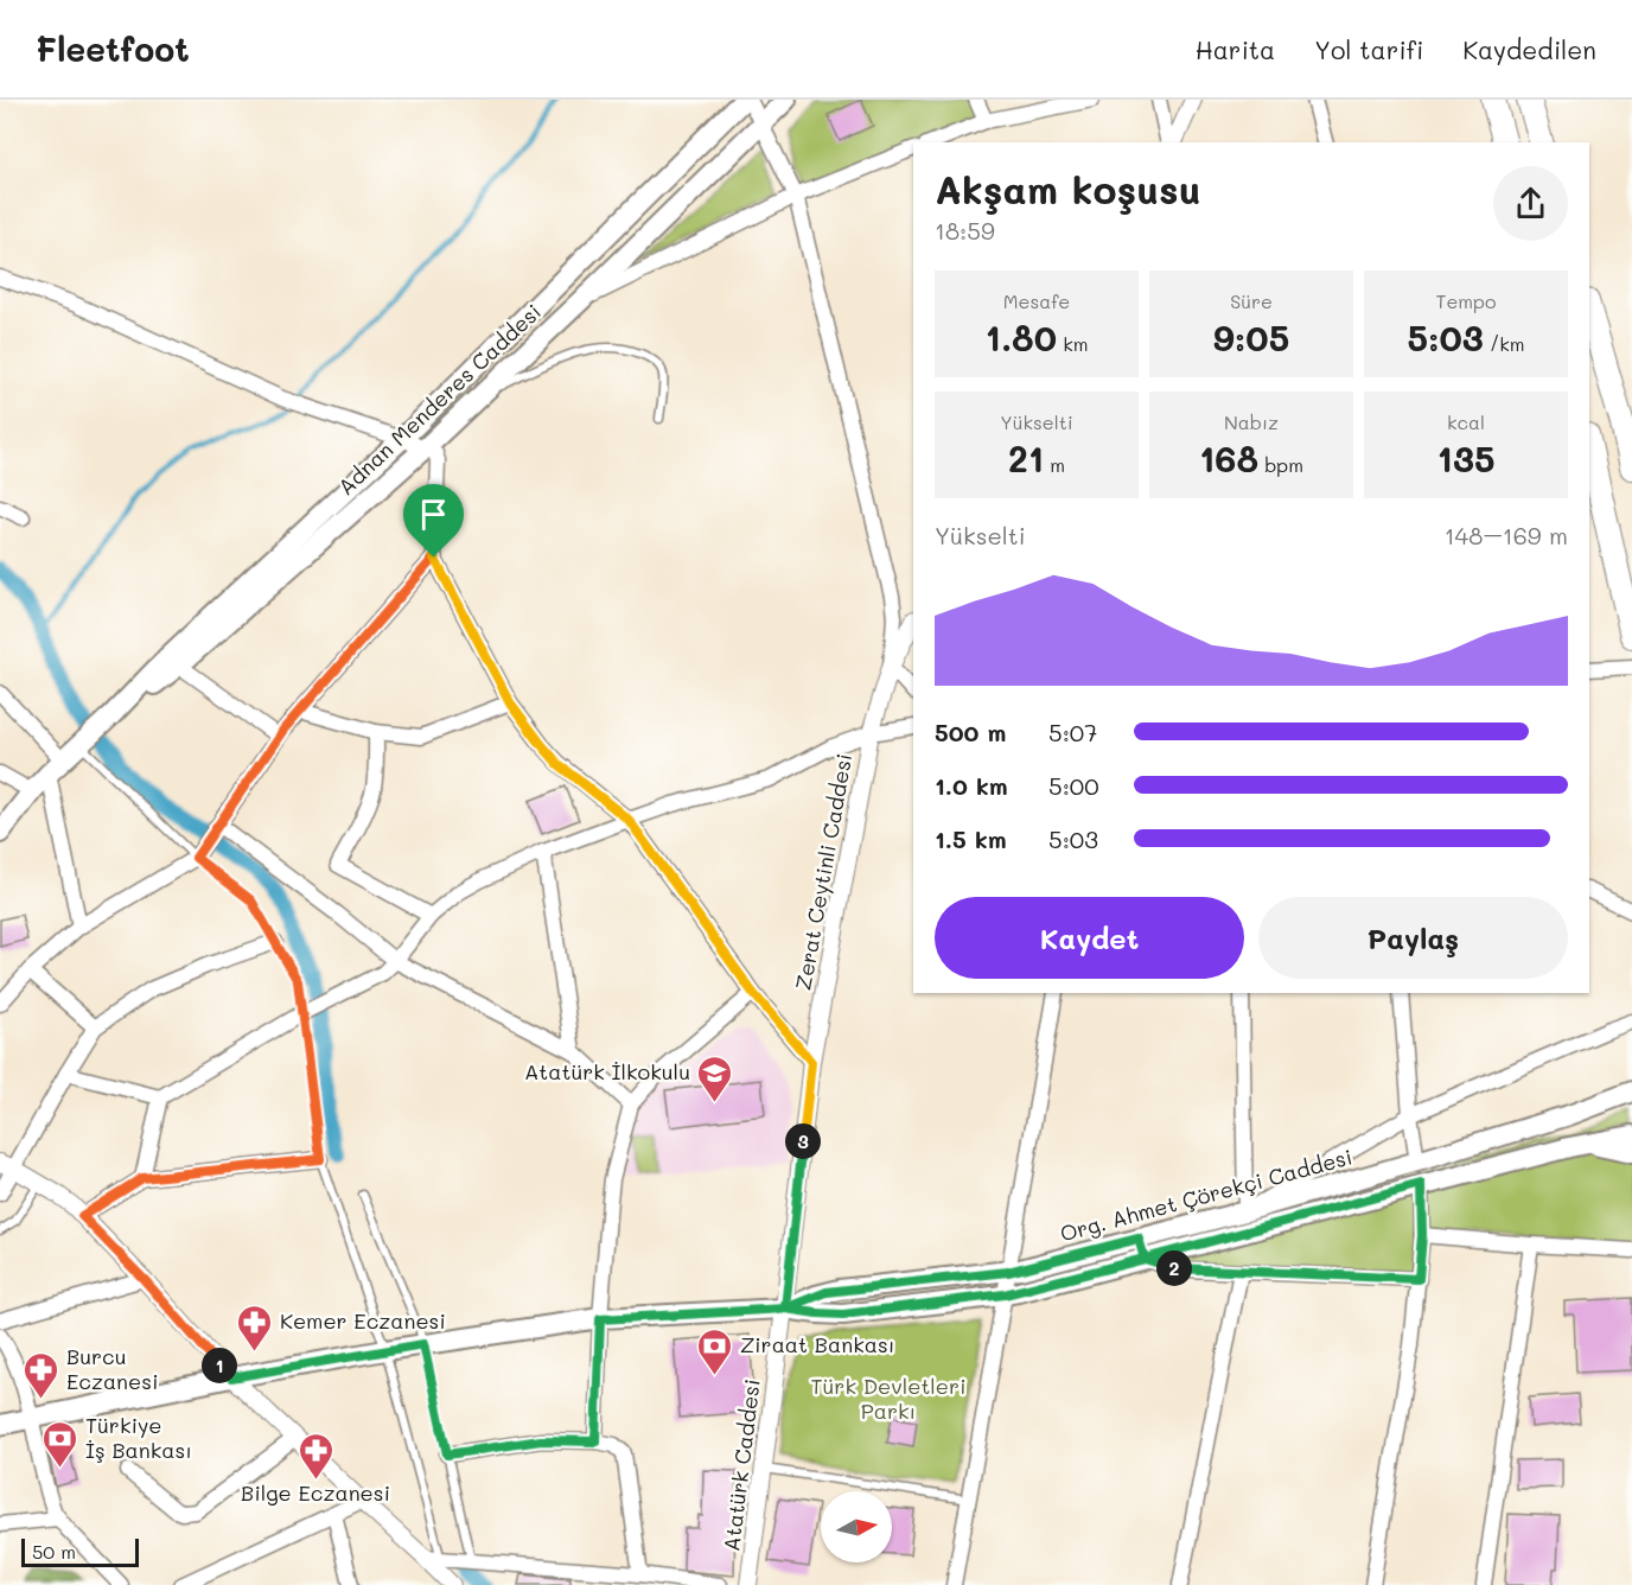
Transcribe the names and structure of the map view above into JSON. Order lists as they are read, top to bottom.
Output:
{
  "streets": {
    "main road": ["Adnan Menderes Caddesi", "Org. Ahmet Çörekçi Caddesi"],
    "street": ["Zerat Ceytinli Caddesi", "Atatürk Caddesi"]
  },
  "crossings": [
    ["Zerat Ceytinli Caddesi", "Org. Ahmet Çörekçi Caddesi"],
    ["Zerat Ceytinli Caddesi", "Atatürk Caddesi"],
    ["Org. Ahmet Çörekçi Caddesi", "Atatürk Caddesi"]
  ],
  "parks": ["Türk Devletleri Parkı"],
  "places": {
    "school or university": ["Atatürk İlkokulu"],
    "pharmacy": ["Kemer Eczanesi", "Burcu Eczanesi", "Bilge Eczanesi"],
    "bank": ["Ziraat Bankası", "Türkiye İş Bankası"]
  },
  "scale_bar": "50 m",
  "north": "right",
  "page": {
    "header": "Fleetfoot",
    "nav": ["Harita", "Yol tarifi", "Kaydedilen"],
    "heading": ["Akşam koşusu", "18:59"],
    "stats": [
      ["Mesafe", "1.80 km"],
      ["Süre", "9:05"],
      ["Tempo", "5:03 /km"],
      ["Yükselti", "21 m"],
      ["Nabız", "168 bpm"],
      ["kcal", "135"]
    ],
    "chart": ["Yükselti", "148–169 m"],
    "list": [
      {
        "name": "500 m",
        "note": "5:07"
      },
      {
        "name": "1.0 km",
        "note": "5:00"
      },
      {
        "name": "1.5 km",
        "note": "5:03"
      }
    ],
    "buttons": ["Kaydet", "Paylaş"],
    "pins": ["3", "2", "1"],
    "scale": "50 m"
  }
}
